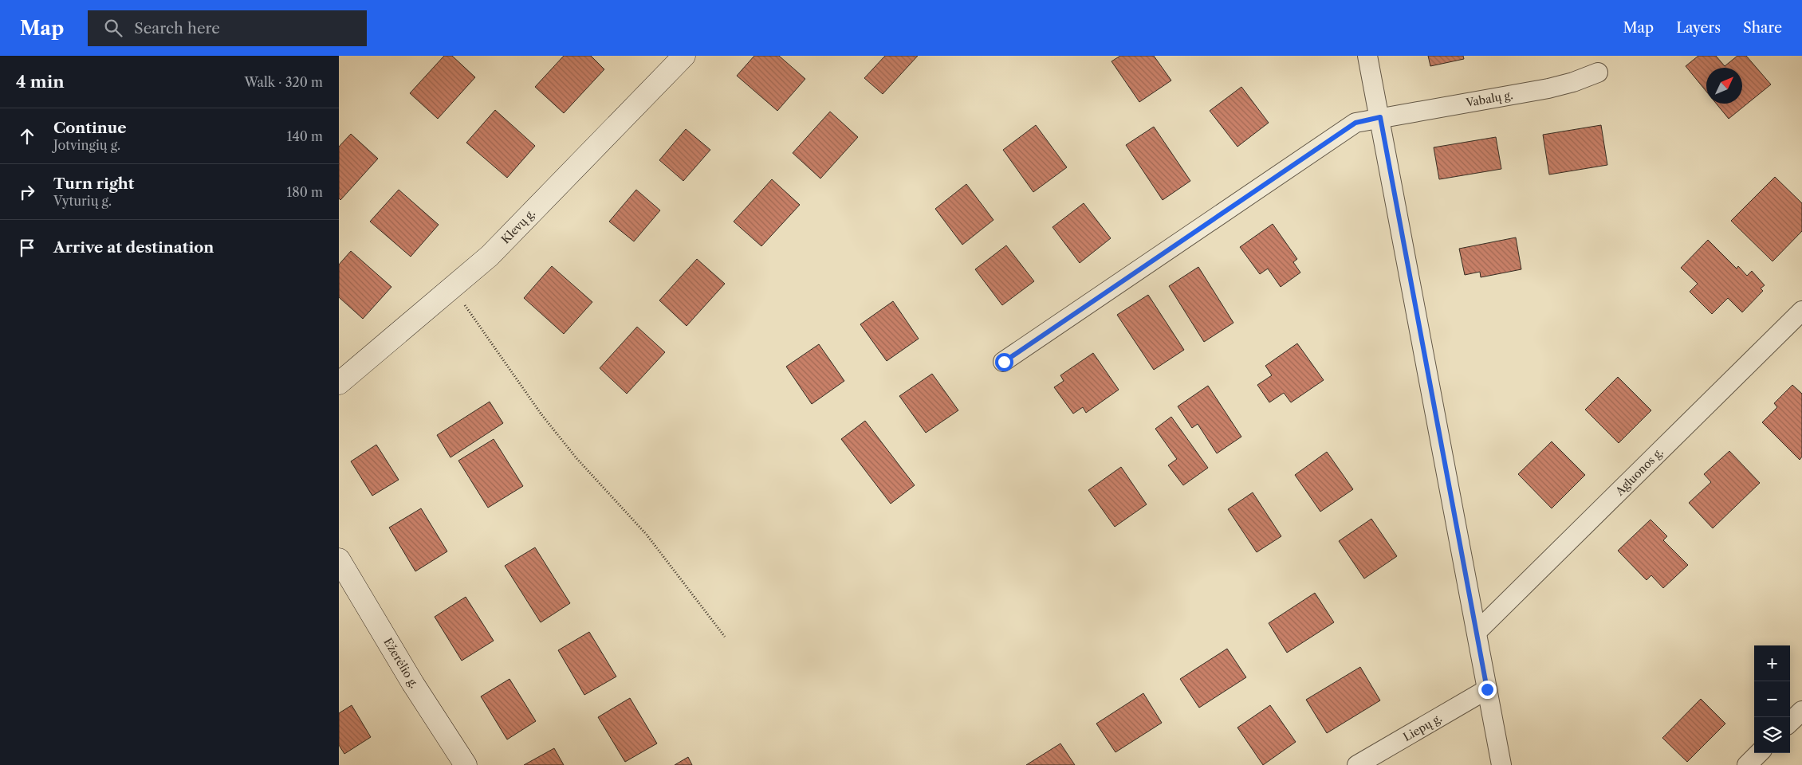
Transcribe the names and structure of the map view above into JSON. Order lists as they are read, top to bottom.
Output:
{
  "streets": {
    "main road": ["Klevų g.", "Ežerėlio g."],
    "street": ["Vabalų g.", "Agluonos g.", "Liepų g."]
  },
  "north": "top right",
  "page": {
    "header": "Map",
    "search": "Search here",
    "nav": ["Map", "Layers", "Share"],
    "heading": ["4 min", "Walk · 320 m"],
    "list": [
      ["Continue", "Jotvingių g.", "140 m"],
      ["Turn right", "Vyturių g.", "180 m"],
      "Arrive at destination"
    ],
    "map_buttons": ["+", "−"]
  }
}
